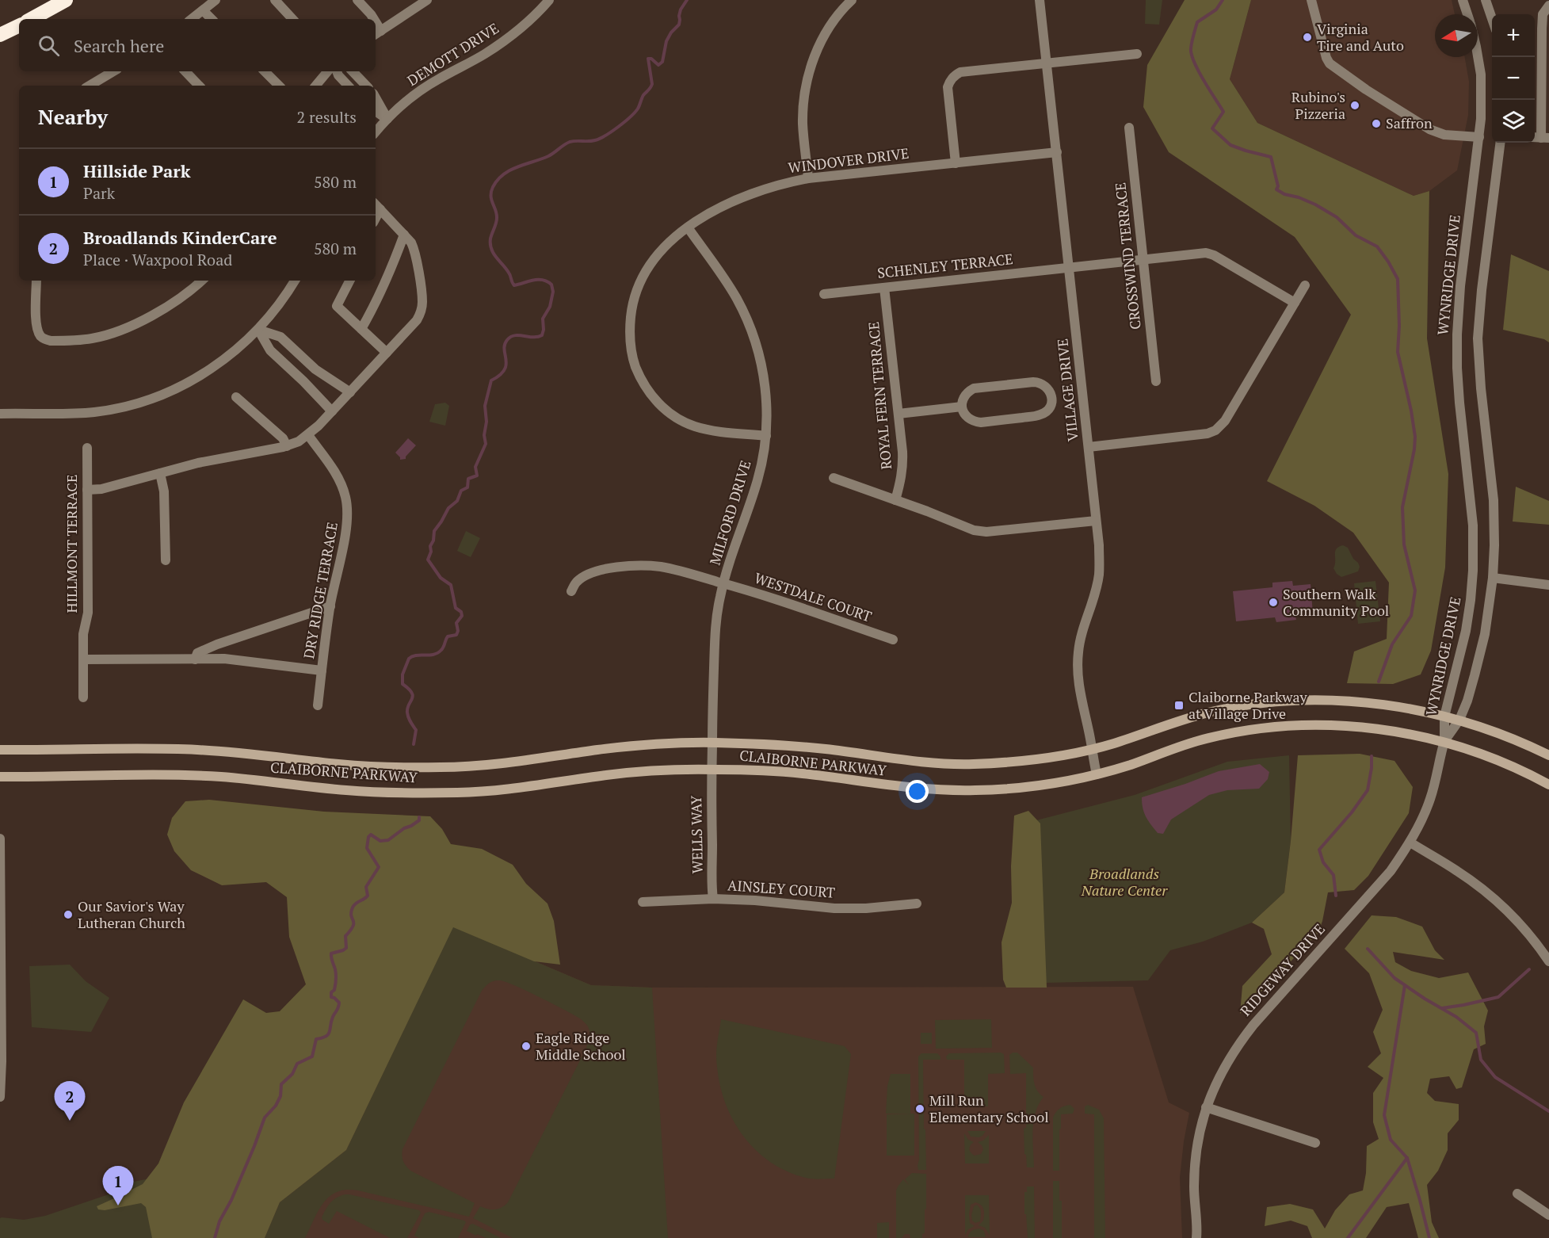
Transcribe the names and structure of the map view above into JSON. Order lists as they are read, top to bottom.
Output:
{
  "streets": {
    "main road": ["CLAIBORNE PARKWAY"],
    "street": [
      "DEMOTT DRIVE",
      "WINDOVER DRIVE",
      "CROSSWIND TERRACE",
      "SCHENLEY TERRACE",
      "WYNRIDGE DRIVE",
      "VILLAGE DRIVE",
      "ROYAL FERN TERRACE",
      "MILFORD DRIVE",
      "HILLMONT TERRACE",
      "DRY RIDGE TERRACE",
      "WESTDALE COURT",
      "WELLS WAY",
      "AINSLEY COURT",
      "RIDGEWAY DRIVE"
    ]
  },
  "crossings": [
    ["WINDOVER DRIVE", "VILLAGE DRIVE"],
    ["WINDOVER DRIVE", "MILFORD DRIVE"],
    ["CROSSWIND TERRACE", "SCHENLEY TERRACE"],
    ["SCHENLEY TERRACE", "VILLAGE DRIVE"],
    ["SCHENLEY TERRACE", "ROYAL FERN TERRACE"],
    ["WYNRIDGE DRIVE", "CLAIBORNE PARKWAY"],
    ["WYNRIDGE DRIVE", "RIDGEWAY DRIVE"],
    ["VILLAGE DRIVE", "CLAIBORNE PARKWAY"],
    ["MILFORD DRIVE", "WESTDALE COURT"],
    ["MILFORD DRIVE", "CLAIBORNE PARKWAY"],
    ["MILFORD DRIVE", "WELLS WAY"],
    ["CLAIBORNE PARKWAY", "WELLS WAY"],
    ["CLAIBORNE PARKWAY", "RIDGEWAY DRIVE"],
    ["WELLS WAY", "AINSLEY COURT"]
  ],
  "parks": ["Broadlands Nature Center"],
  "places": {
    "other": [
      "Virginia Tire and Auto",
      "Rubino's Pizzeria",
      "Saffron",
      "Southern Walk Community Pool",
      "Our Savior's Way Lutheran Church",
      "Eagle Ridge Middle School",
      "Mill Run Elementary School"
    ],
    "transit": ["Claiborne Parkway at Village Drive"]
  },
  "north": "left",
  "page": {
    "map_buttons": ["+", "−"],
    "search": "Search here",
    "heading": ["Nearby", "2 results"],
    "list": [
      {
        "mark": "1",
        "name": "Hillside Park",
        "note": "Park",
        "value": "580 m"
      },
      {
        "mark": "2",
        "name": "Broadlands KinderCare",
        "note": "Place · Waxpool Road",
        "value": "580 m"
      }
    ],
    "pins": ["2", "1"]
  }
}
